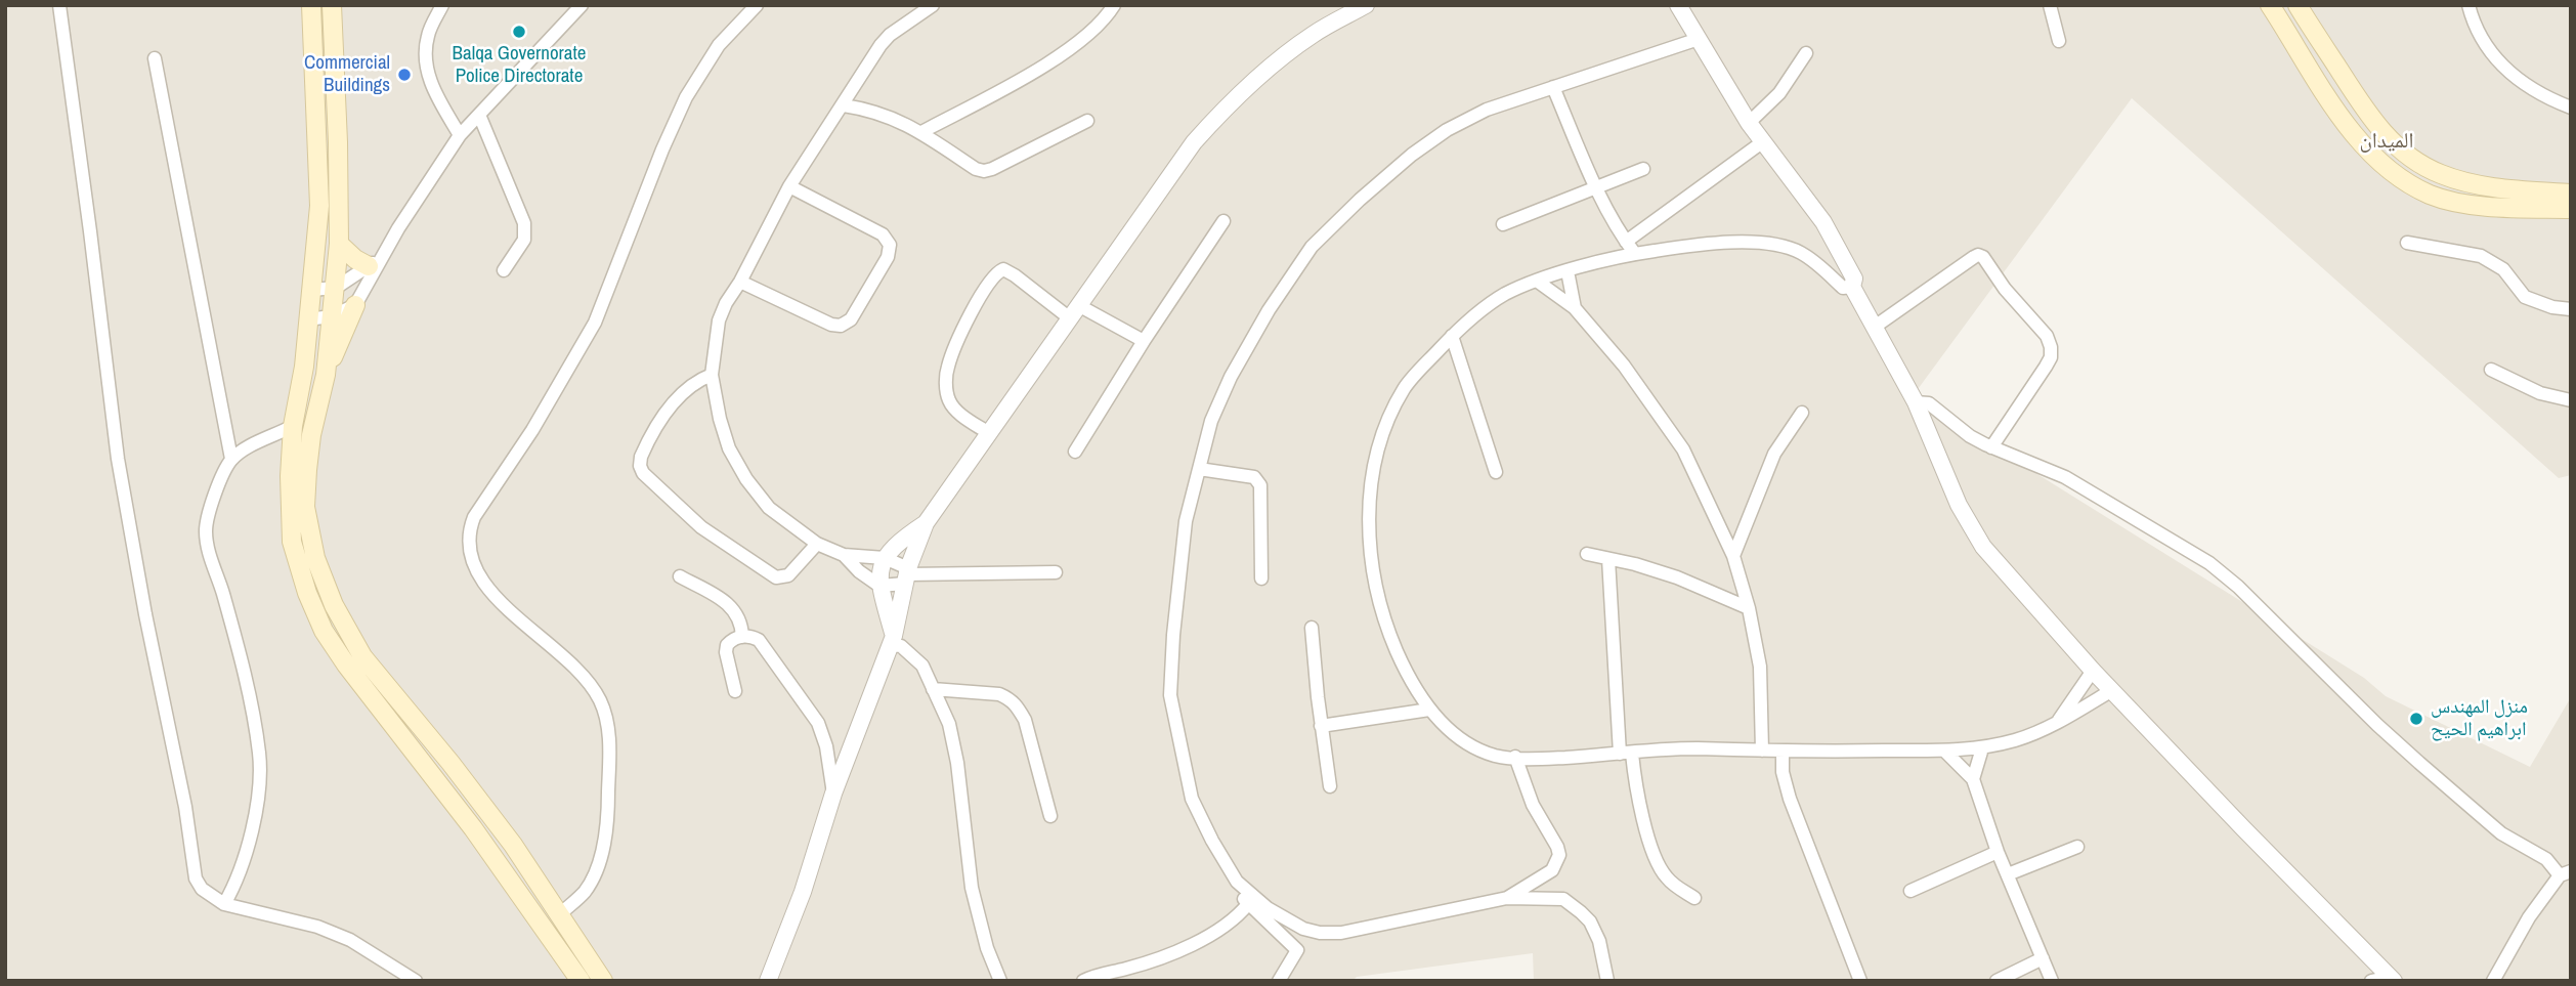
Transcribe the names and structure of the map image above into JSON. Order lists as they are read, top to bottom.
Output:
{
  "districts": ["الميدان"],
  "places": ["Balqa Governorate Police Directorate", "Commercial Buildings", "منزل المهندس ابراهيم الحيح"]
}
